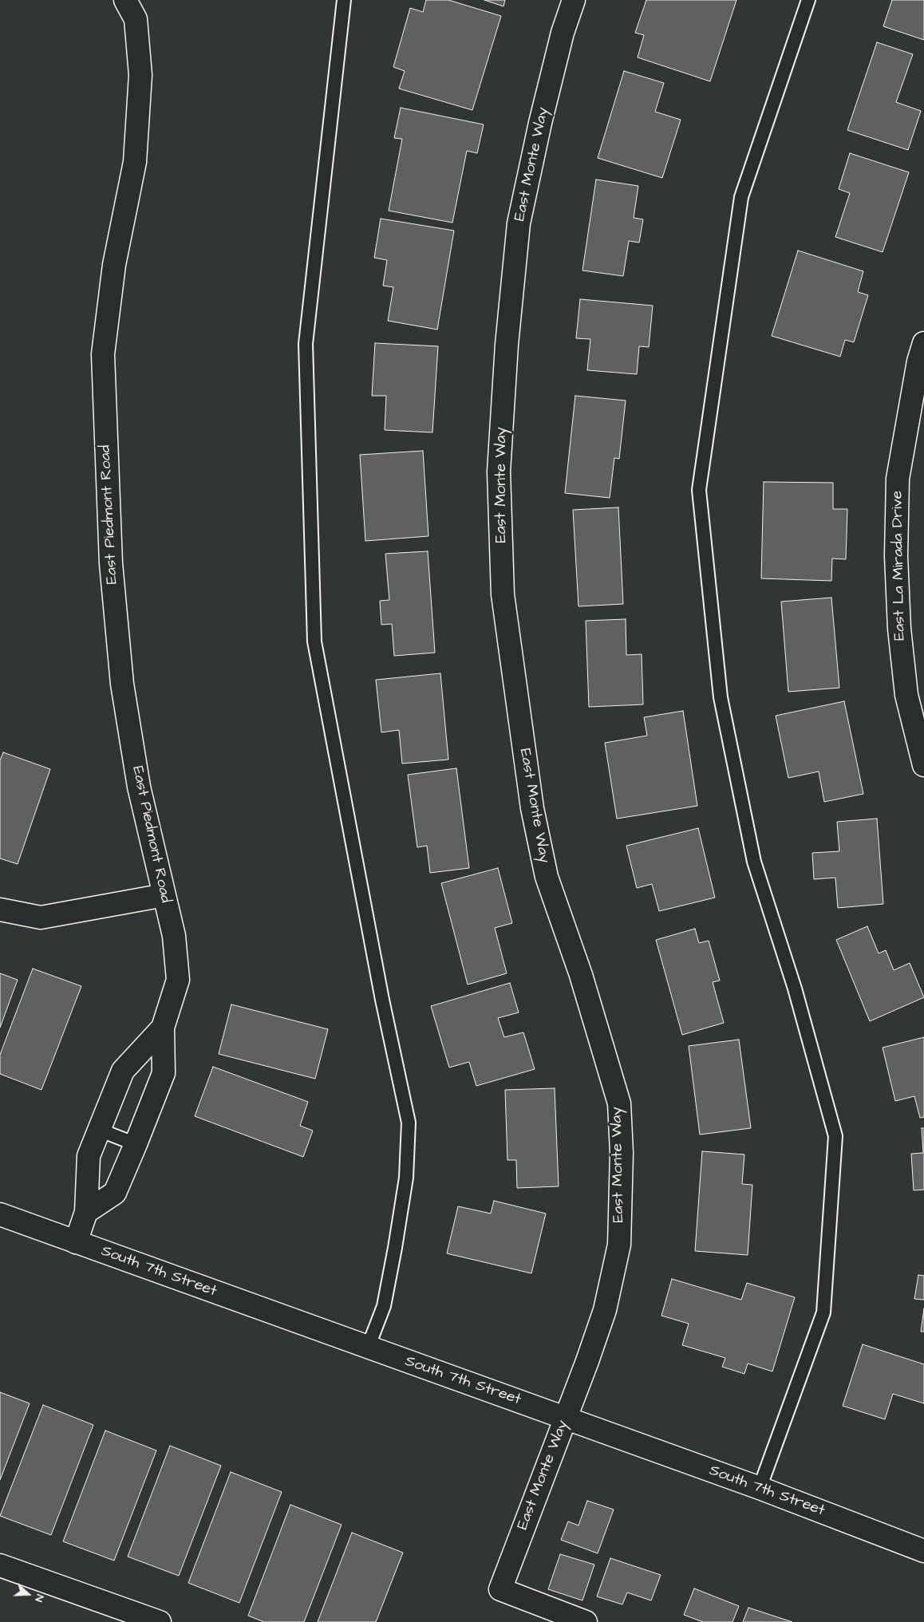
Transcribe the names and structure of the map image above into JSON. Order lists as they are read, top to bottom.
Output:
{
  "streets": {
    "street": [
      "East Monte Way",
      "East Piedmont Road",
      "East La Mirada Drive",
      "South 7th Street"
    ]
  },
  "crossings": [
    ["East Monte Way", "South 7th Street"],
    ["East Piedmont Road", "South 7th Street"]
  ],
  "north": "right"
}
